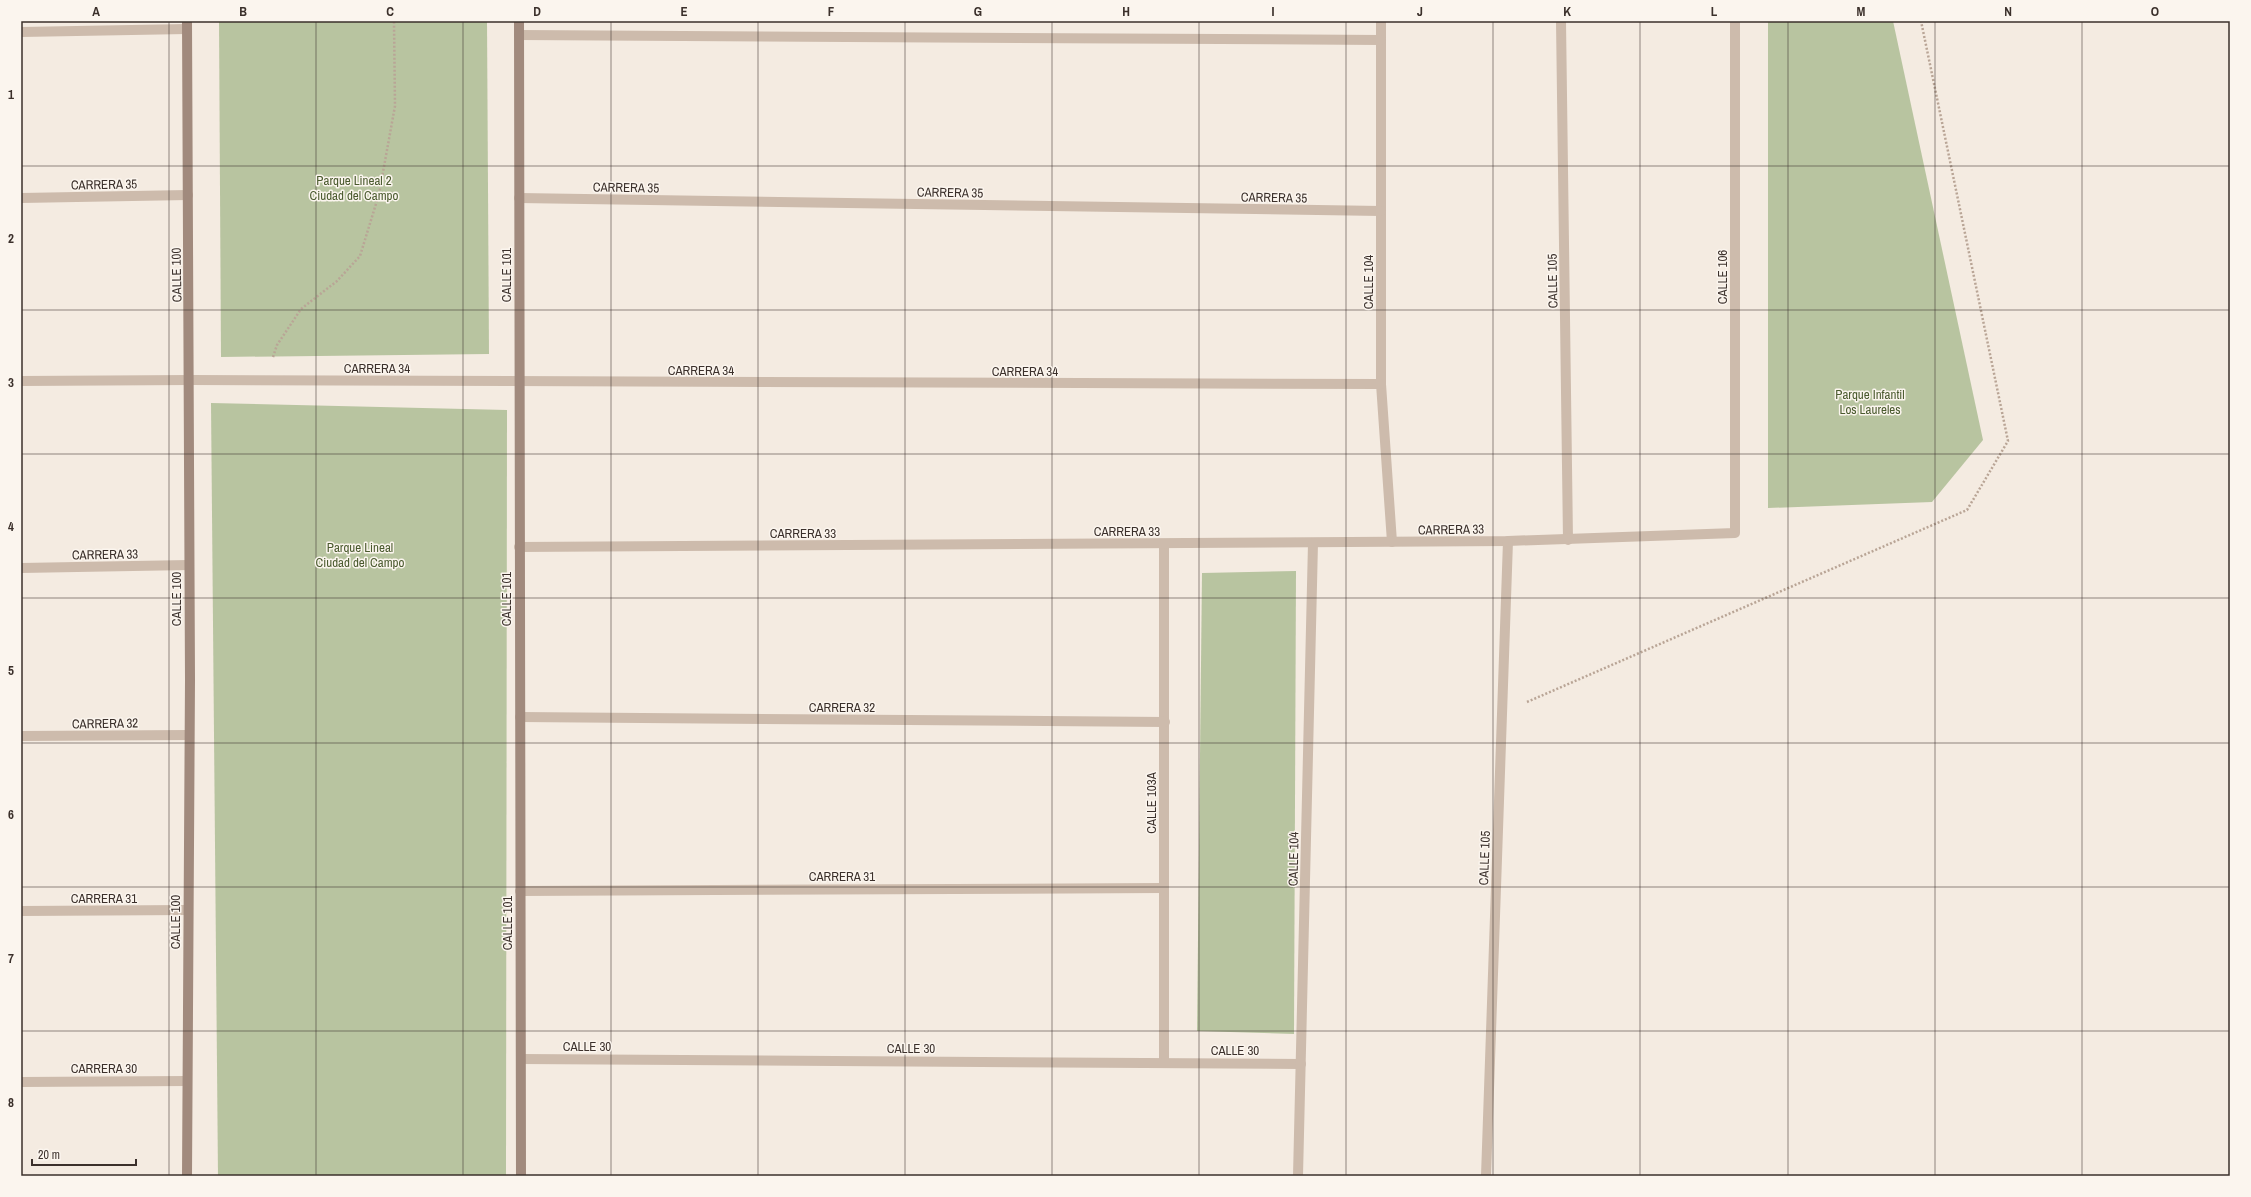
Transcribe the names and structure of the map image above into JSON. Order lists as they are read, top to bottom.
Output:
{
  "streets": {
    "street": [
      "CARRERA 35",
      "CALLE 100",
      "CALLE 101",
      "CALLE 106",
      "CALLE 105",
      "CALLE 104",
      "CARRERA 34",
      "CARRERA 33",
      "CARRERA 32",
      "CALLE 103A",
      "CARRERA 31",
      "CALLE 30",
      "CARRERA 30"
    ]
  },
  "crossings": [
    ["CARRERA 35", "CALLE 100"],
    ["CARRERA 35", "CALLE 101"],
    ["CARRERA 35", "CALLE 104"],
    ["CALLE 100", "CARRERA 34"],
    ["CALLE 100", "CARRERA 33"],
    ["CALLE 100", "CARRERA 32"],
    ["CALLE 100", "CARRERA 31"],
    ["CALLE 100", "CARRERA 30"],
    ["CALLE 101", "CARRERA 34"],
    ["CALLE 101", "CARRERA 33"],
    ["CALLE 101", "CARRERA 32"],
    ["CALLE 101", "CARRERA 31"],
    ["CALLE 101", "CALLE 30"],
    ["CALLE 106", "CARRERA 33"],
    ["CALLE 105", "CARRERA 33"],
    ["CALLE 104", "CARRERA 34"],
    ["CALLE 104", "CARRERA 33"],
    ["CALLE 104", "CALLE 30"],
    ["CARRERA 33", "CALLE 103A"],
    ["CARRERA 32", "CALLE 103A"],
    ["CALLE 103A", "CARRERA 31"],
    ["CALLE 103A", "CALLE 30"]
  ],
  "parks": ["Parque Lineal 2 Ciudad del Campo", "Parque Infantil Los Laureles", "Parque Lineal Ciudad del Campo"],
  "scale_bar": "20 m",
  "grid": {
    "columns": [
      "A",
      "B",
      "C",
      "D",
      "E",
      "F",
      "G",
      "H",
      "I",
      "J",
      "K",
      "L",
      "M",
      "N",
      "O"
    ],
    "rows": [
      "1",
      "2",
      "3",
      "4",
      "5",
      "6",
      "7",
      "8"
    ]
  }
}
